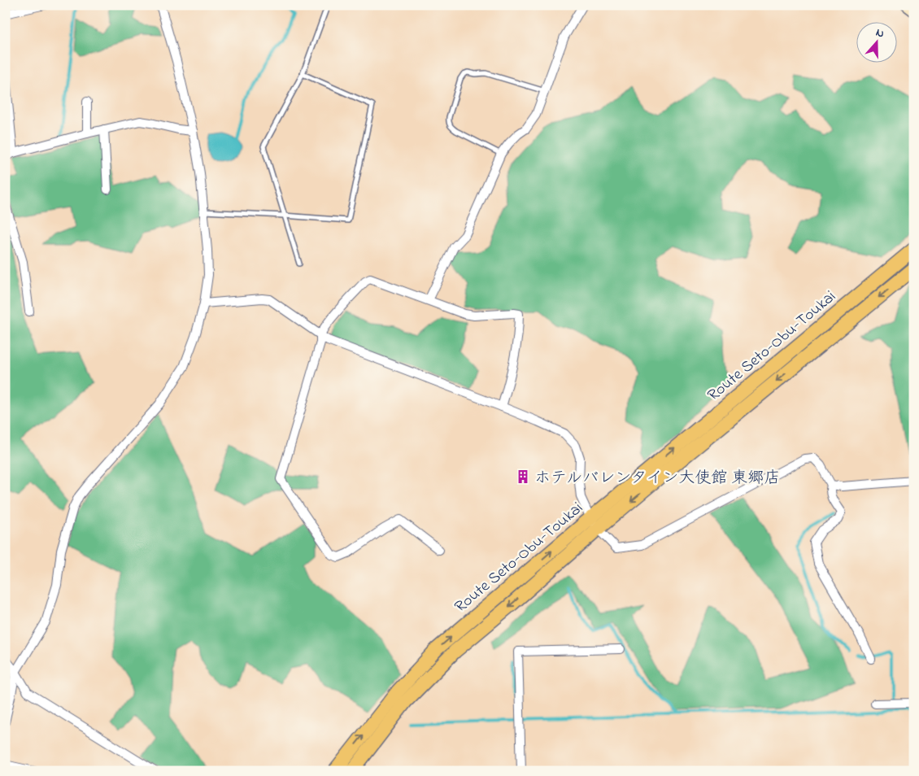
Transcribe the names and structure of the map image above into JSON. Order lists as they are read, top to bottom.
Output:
{
  "streets": {
    "main road": ["Route Seto-Obu-Toukai"]
  },
  "places": {
    "building": ["ホテルバレンタイン大使館 東郷店"]
  },
  "north": "top"
}
